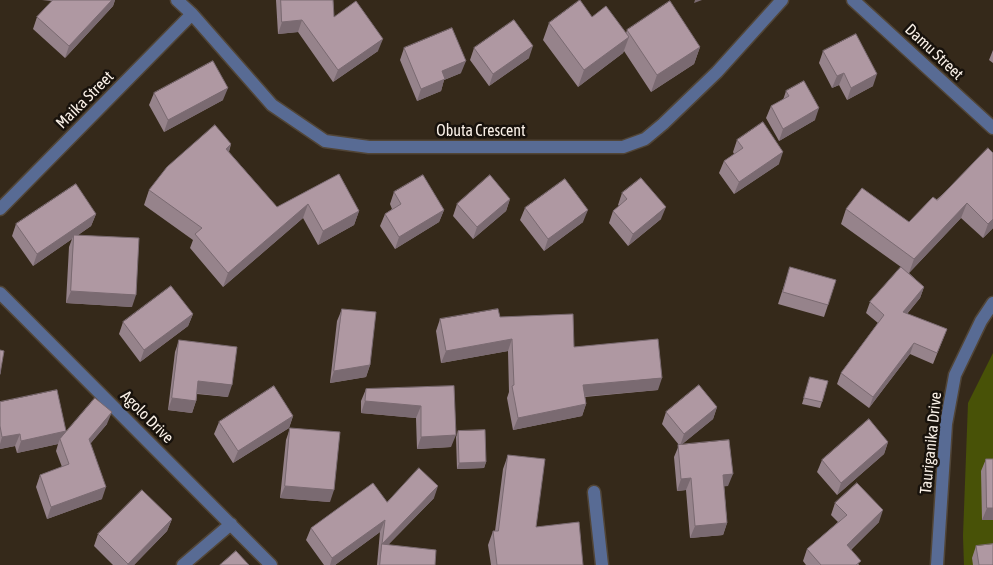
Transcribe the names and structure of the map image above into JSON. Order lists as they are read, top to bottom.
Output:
{
  "streets": {
    "street": [
      "Damu Street",
      "Maika Street",
      "Obuta Crescent",
      "Agolo Drive",
      "Tauriganika Drive"
    ]
  },
  "crossings": [
    ["Maika Street", "Obuta Crescent"]
  ]
}
